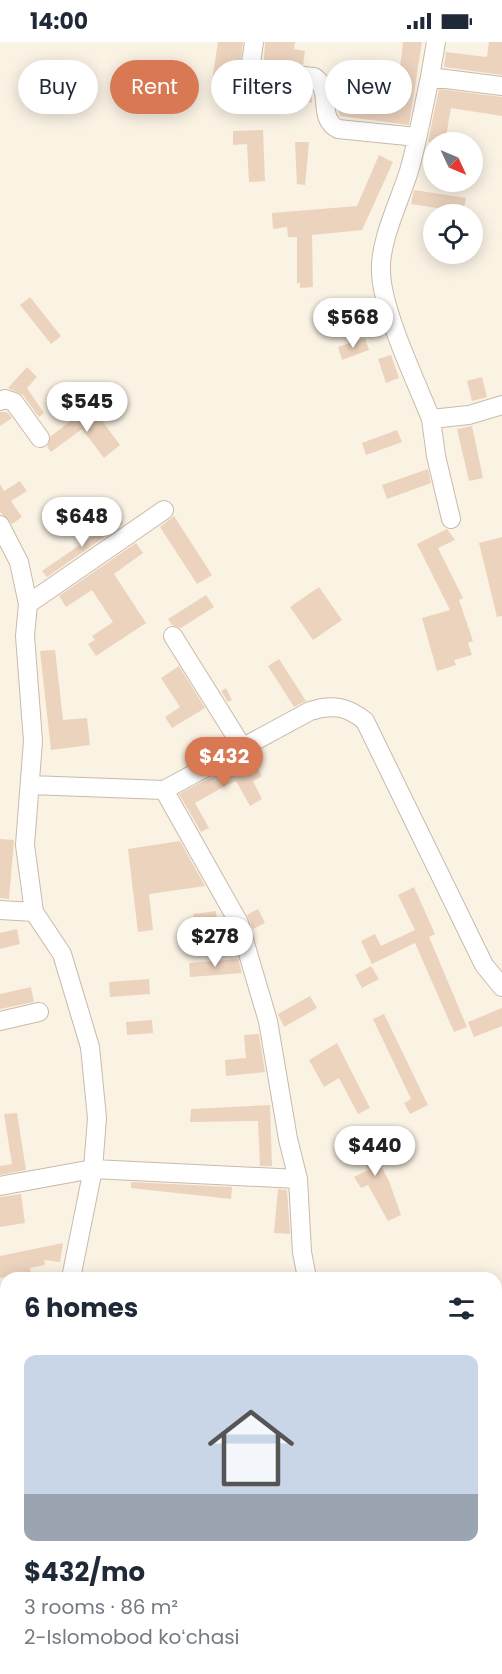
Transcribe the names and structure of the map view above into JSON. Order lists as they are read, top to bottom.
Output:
{
  "north": "bottom right",
  "page": {
    "status": "14:00",
    "chip": [
      "Buy",
      "Rent",
      "Filters",
      "New"
    ],
    "price": [
      "$568",
      "$545",
      "$648",
      "$432",
      "$278",
      "$440"
    ],
    "heading": "6 homes",
    "list": [
      {
        "name": "$432/mo",
        "note": "3 rooms · 86 m² · 2-Islomobod koʻchasi"
      }
    ]
  }
}
